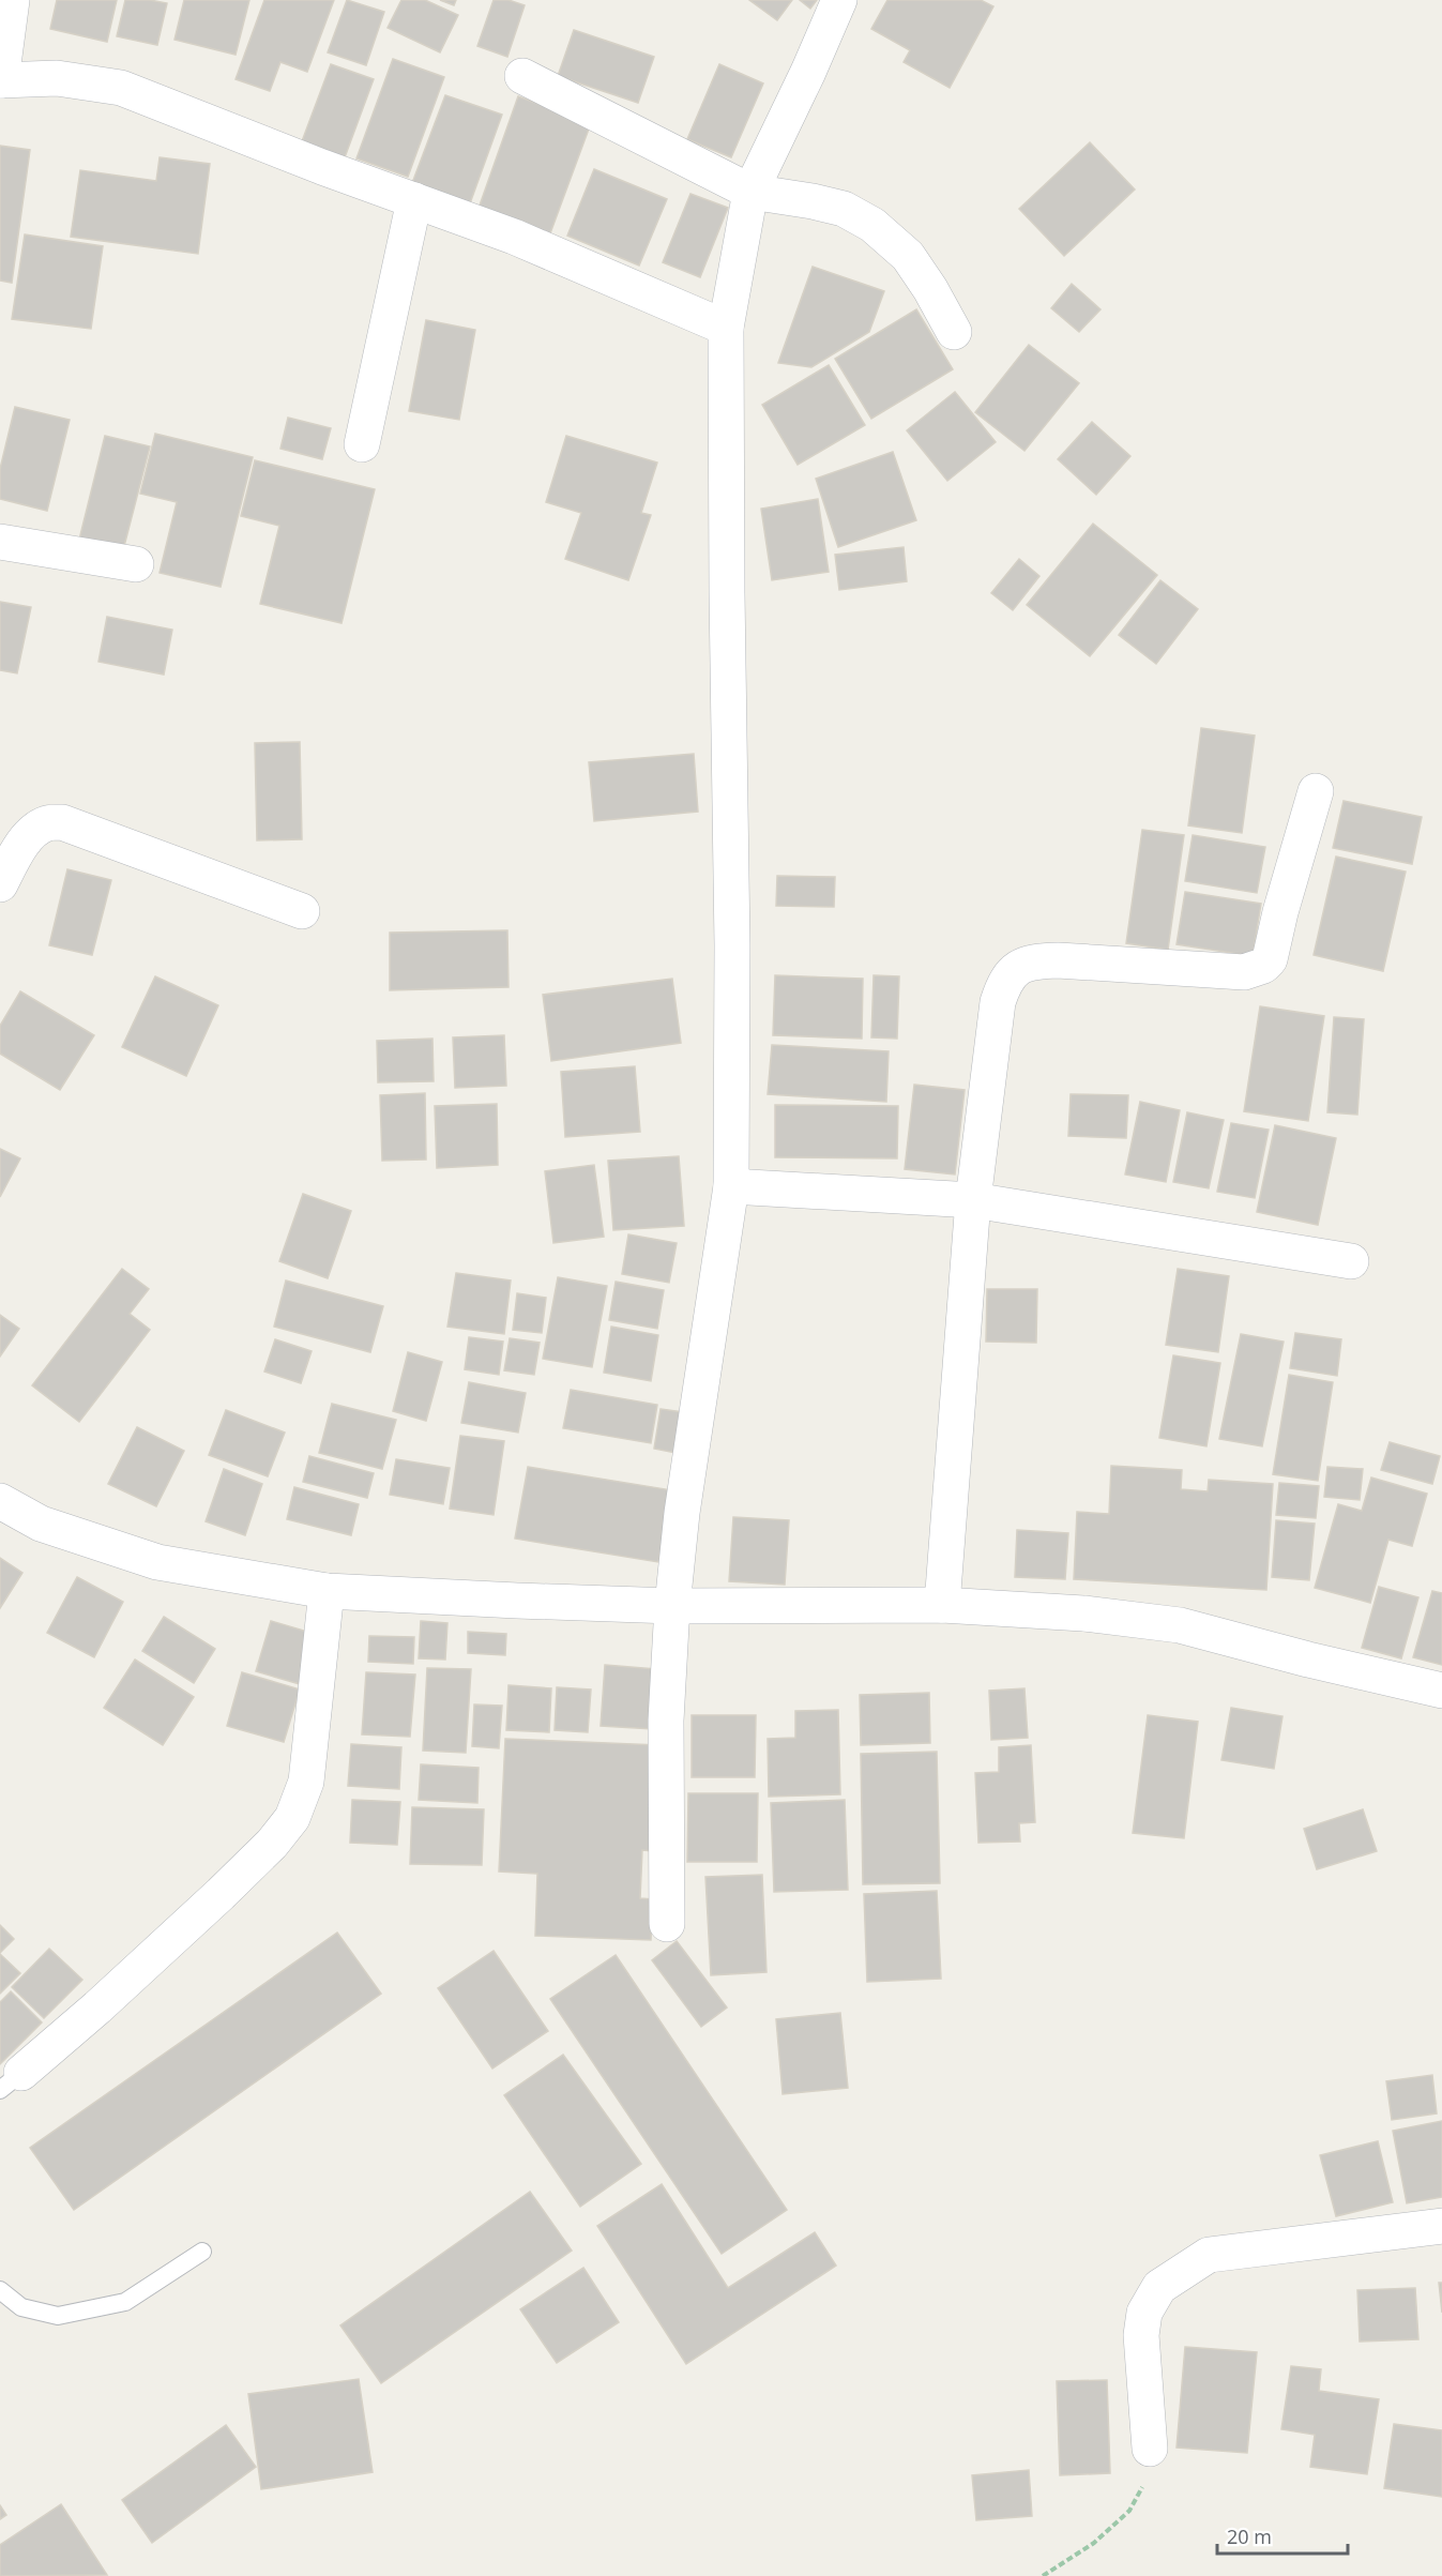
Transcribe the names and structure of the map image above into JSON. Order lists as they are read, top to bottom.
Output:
{
  "scale_bar": "20 m"
}
